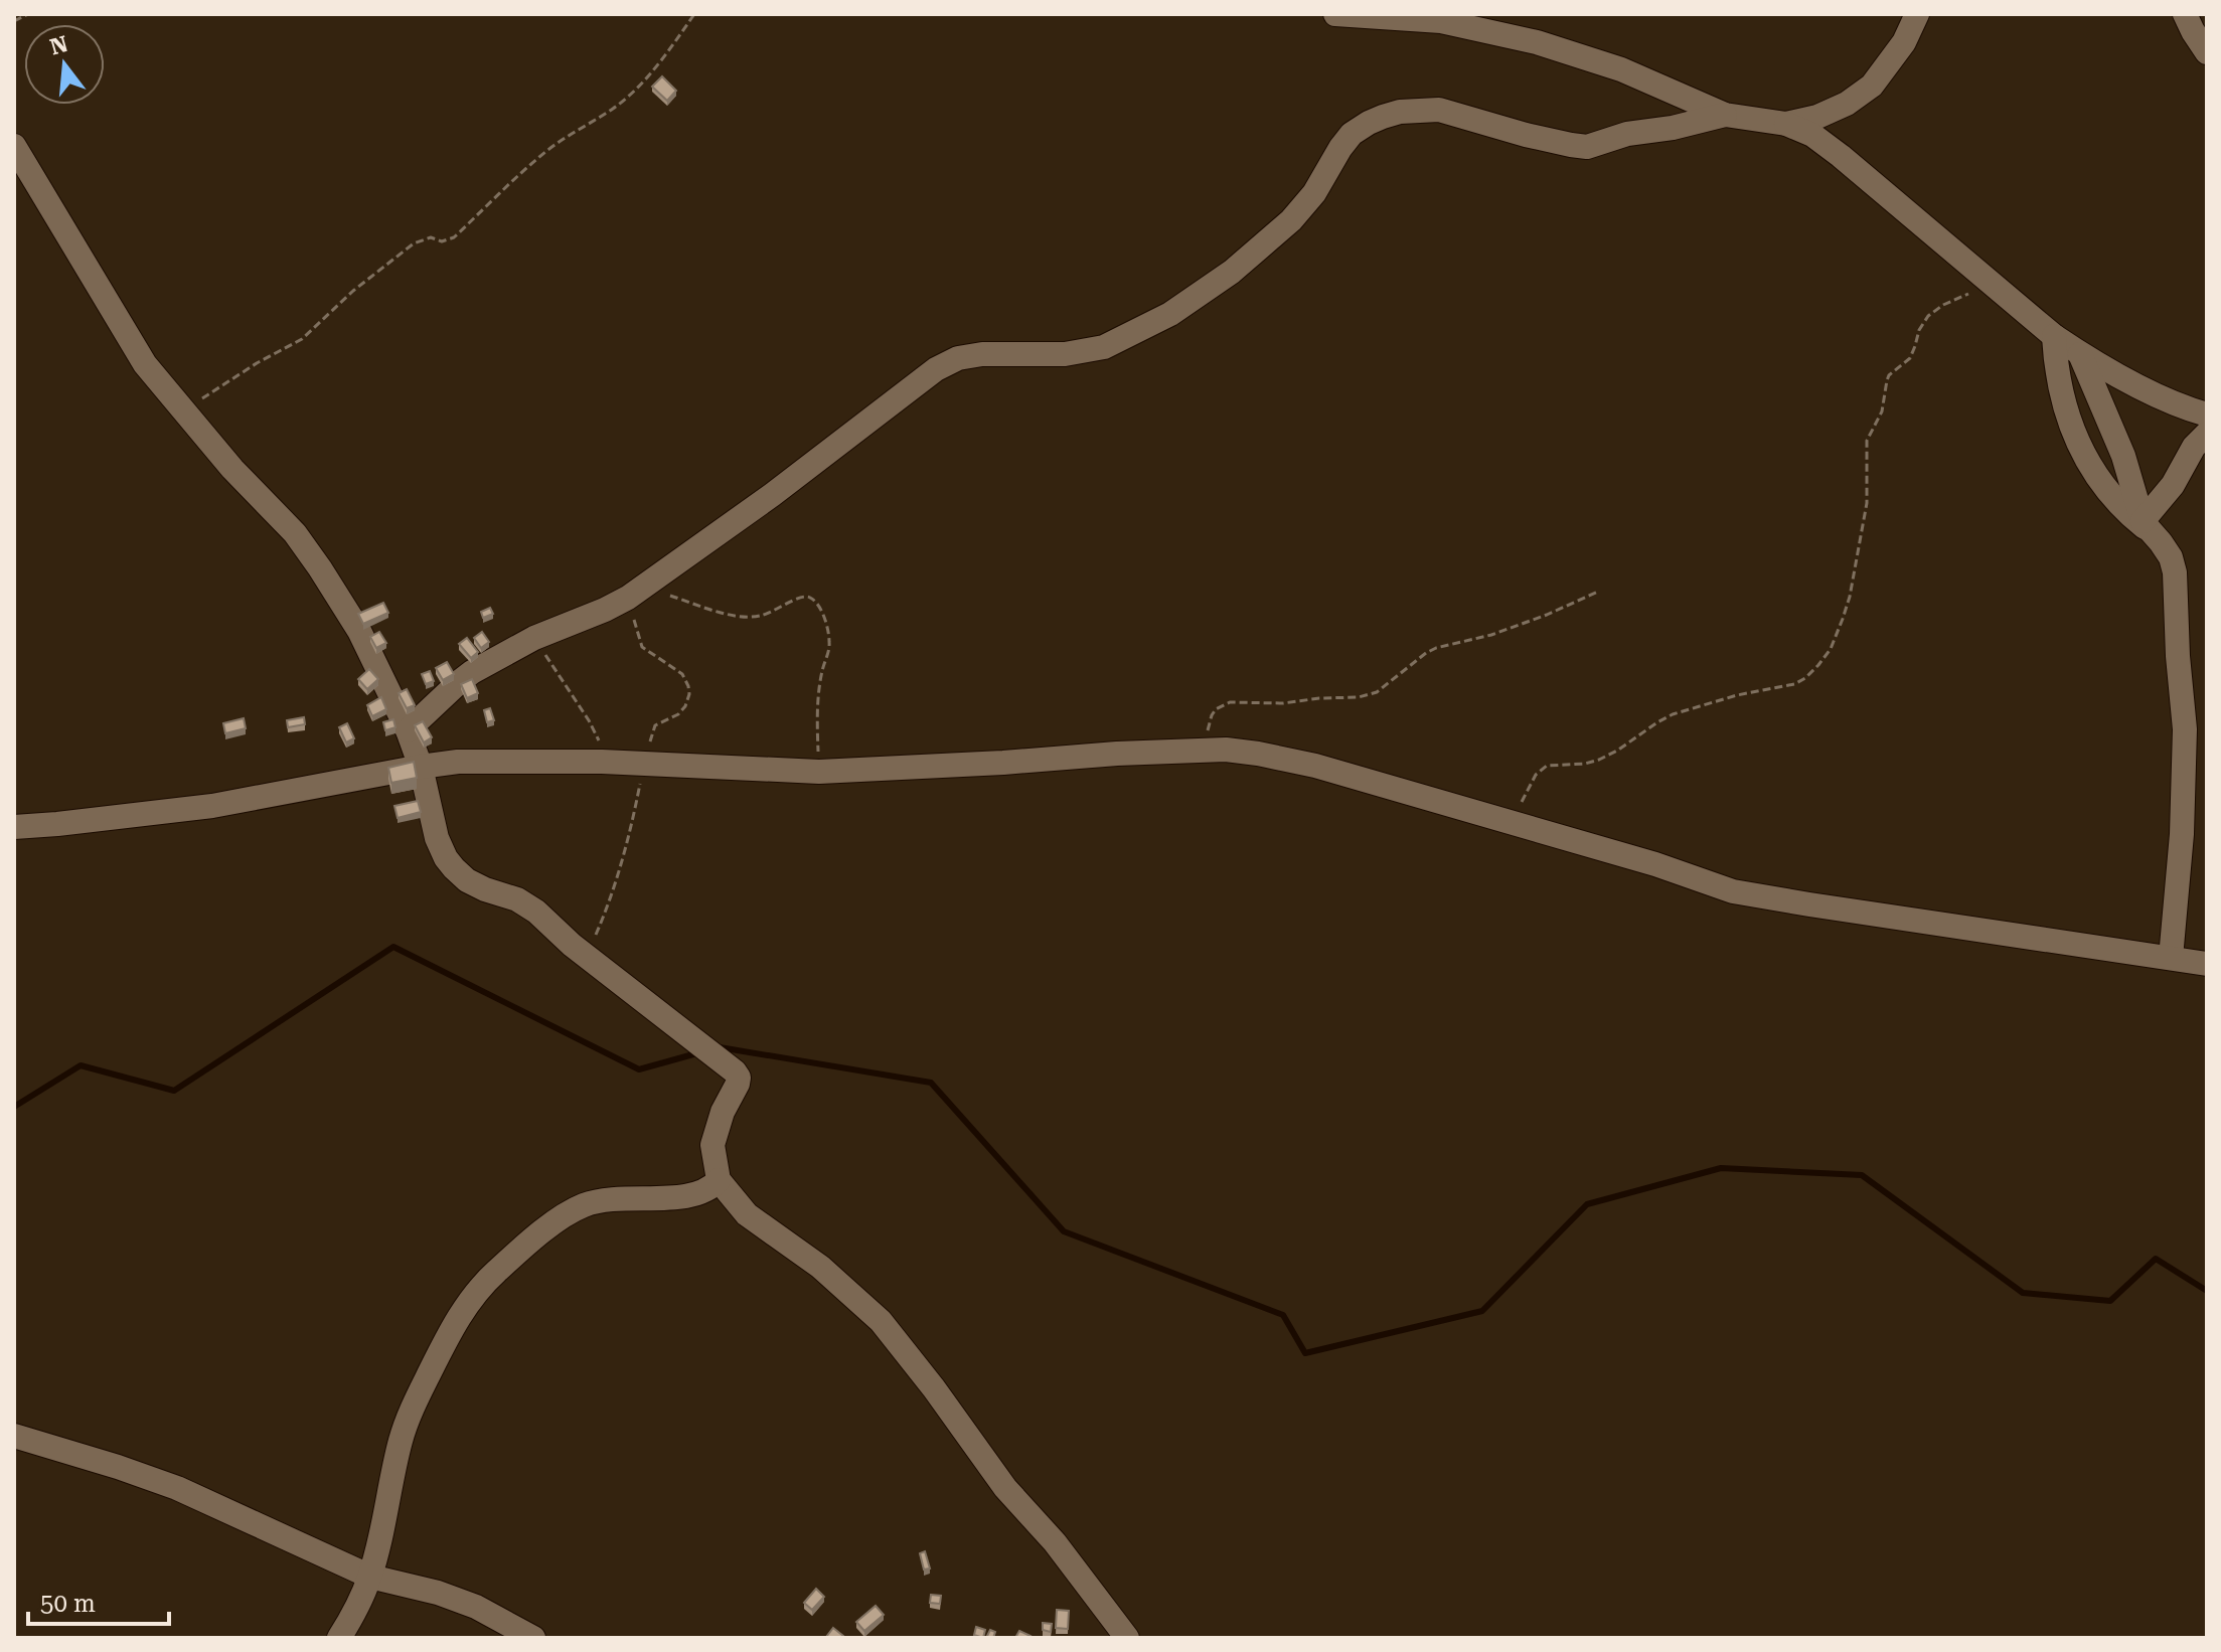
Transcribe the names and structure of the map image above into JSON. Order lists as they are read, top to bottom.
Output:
{
  "scale_bar": "50 m",
  "north": "top"
}
